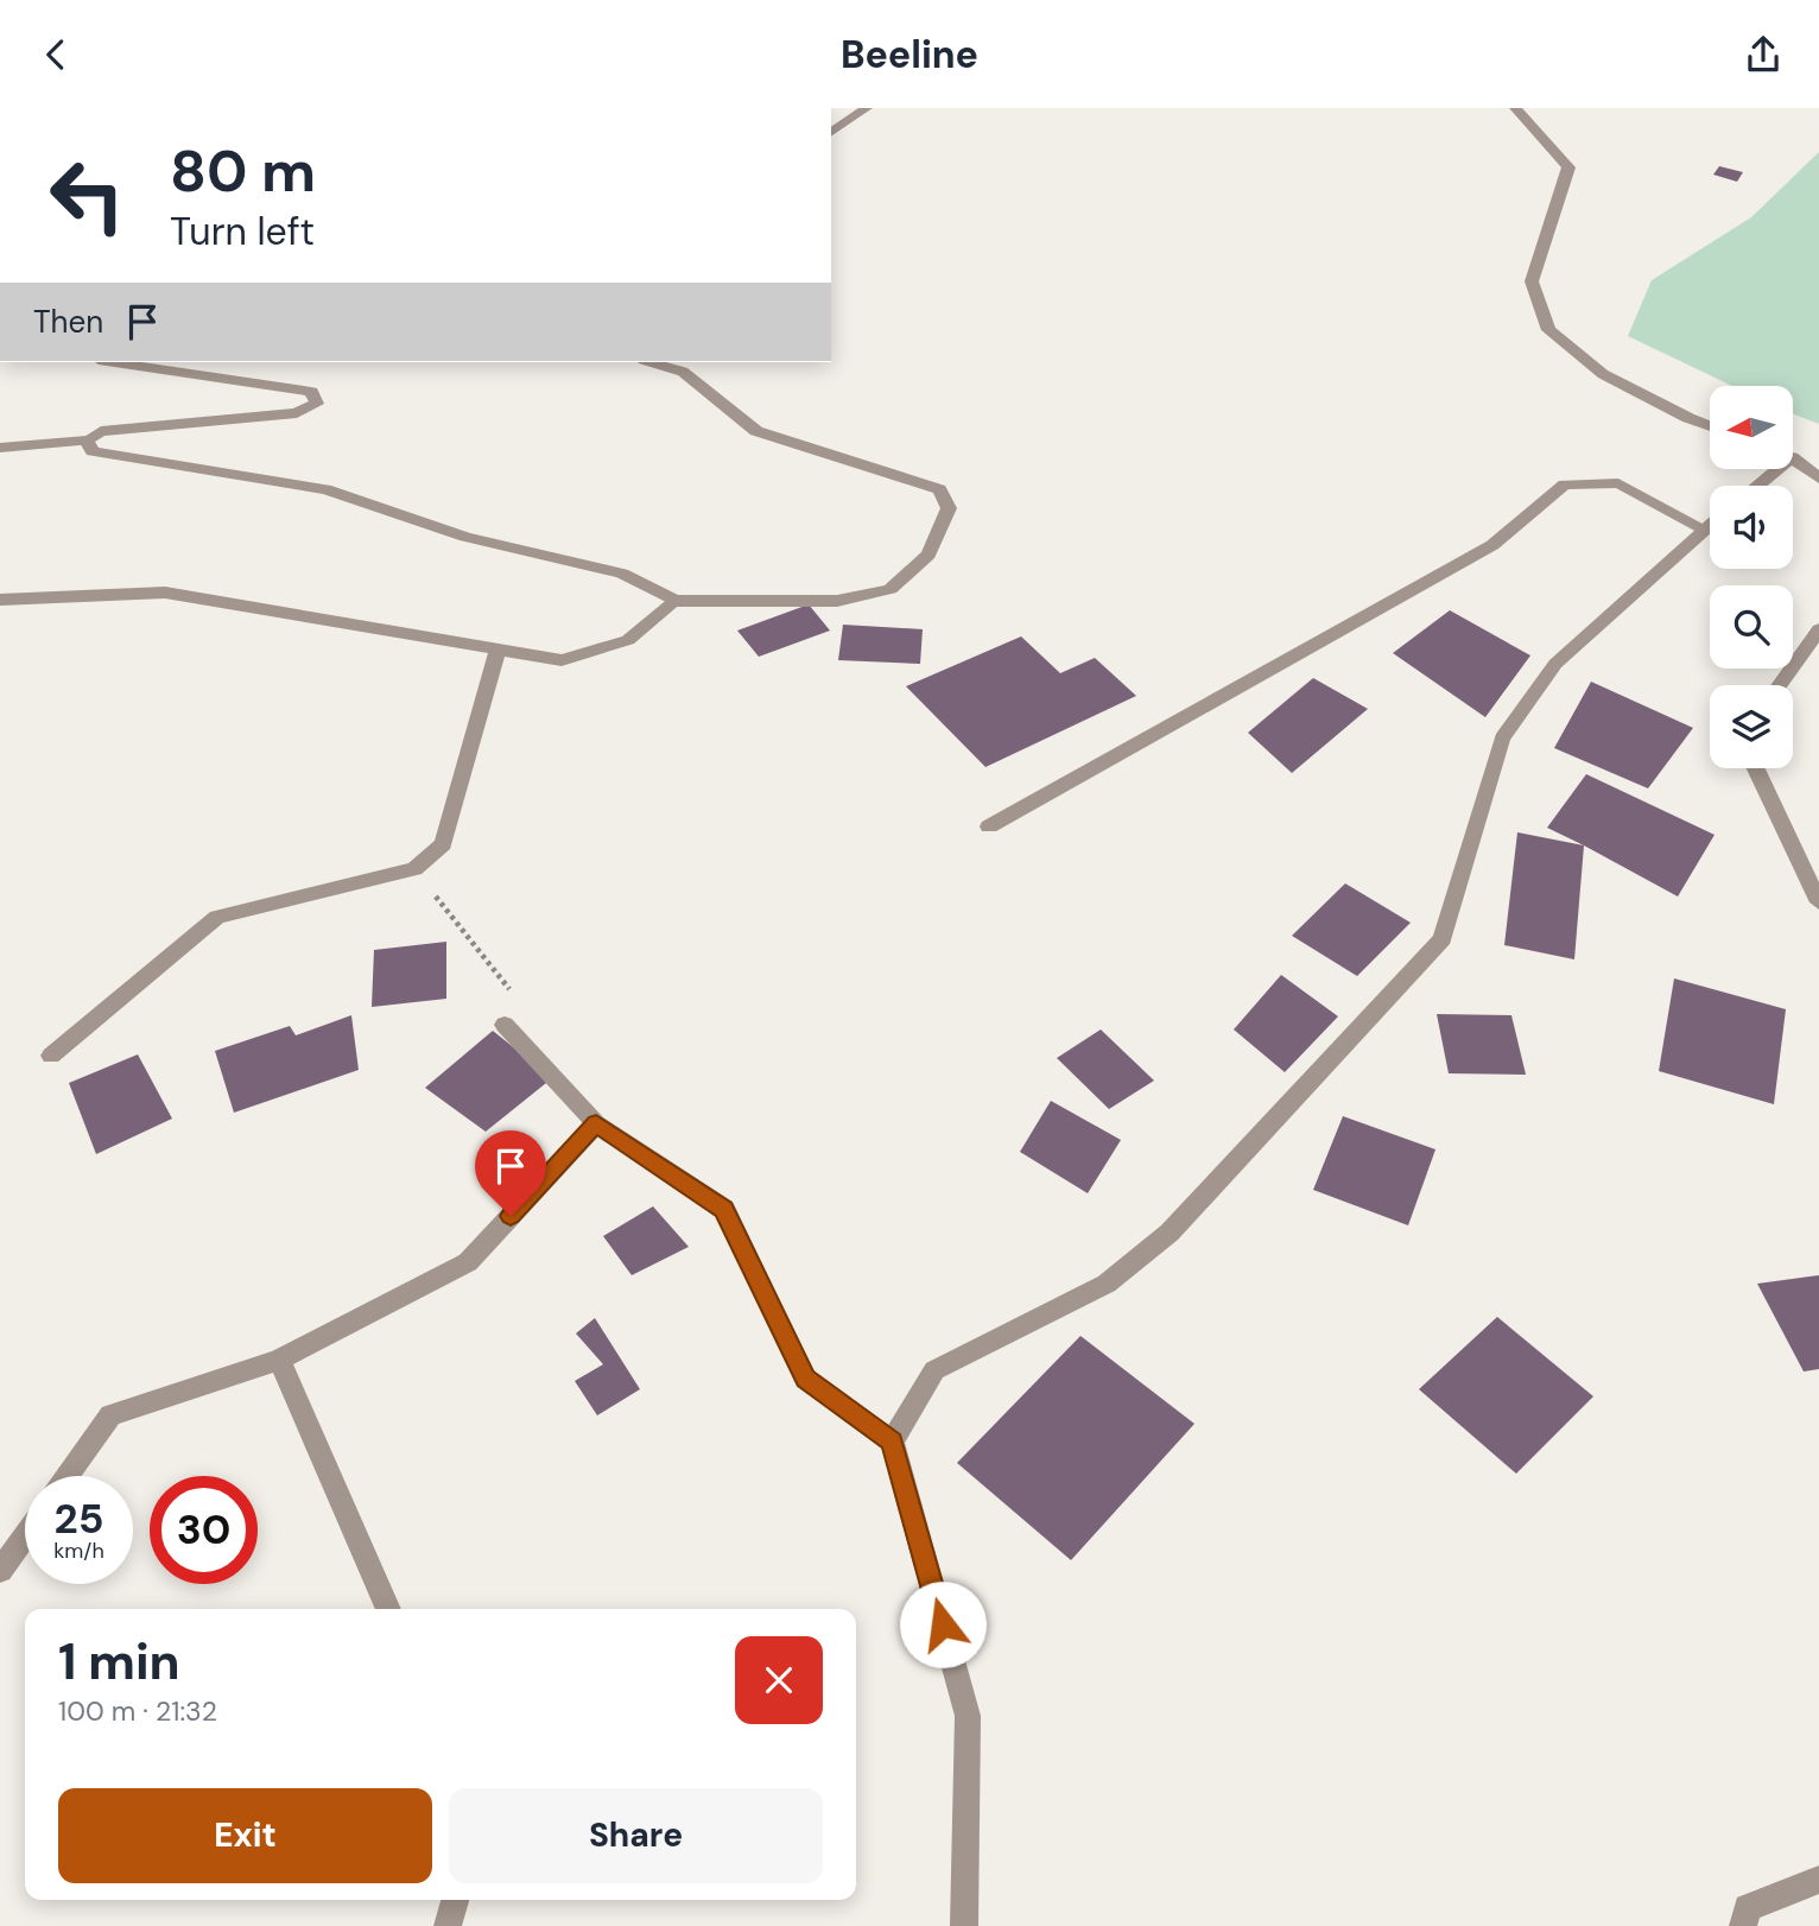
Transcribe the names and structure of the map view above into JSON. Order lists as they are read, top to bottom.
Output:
{
  "north": "left",
  "page": {
    "header": "Beeline",
    "turn": ["80 m", "Turn left"],
    "then": "Then",
    "speed": "25 km/h",
    "limit": "30",
    "heading": ["1 min", "100 m · 21:32"],
    "buttons": ["Exit", "Share"]
  }
}
